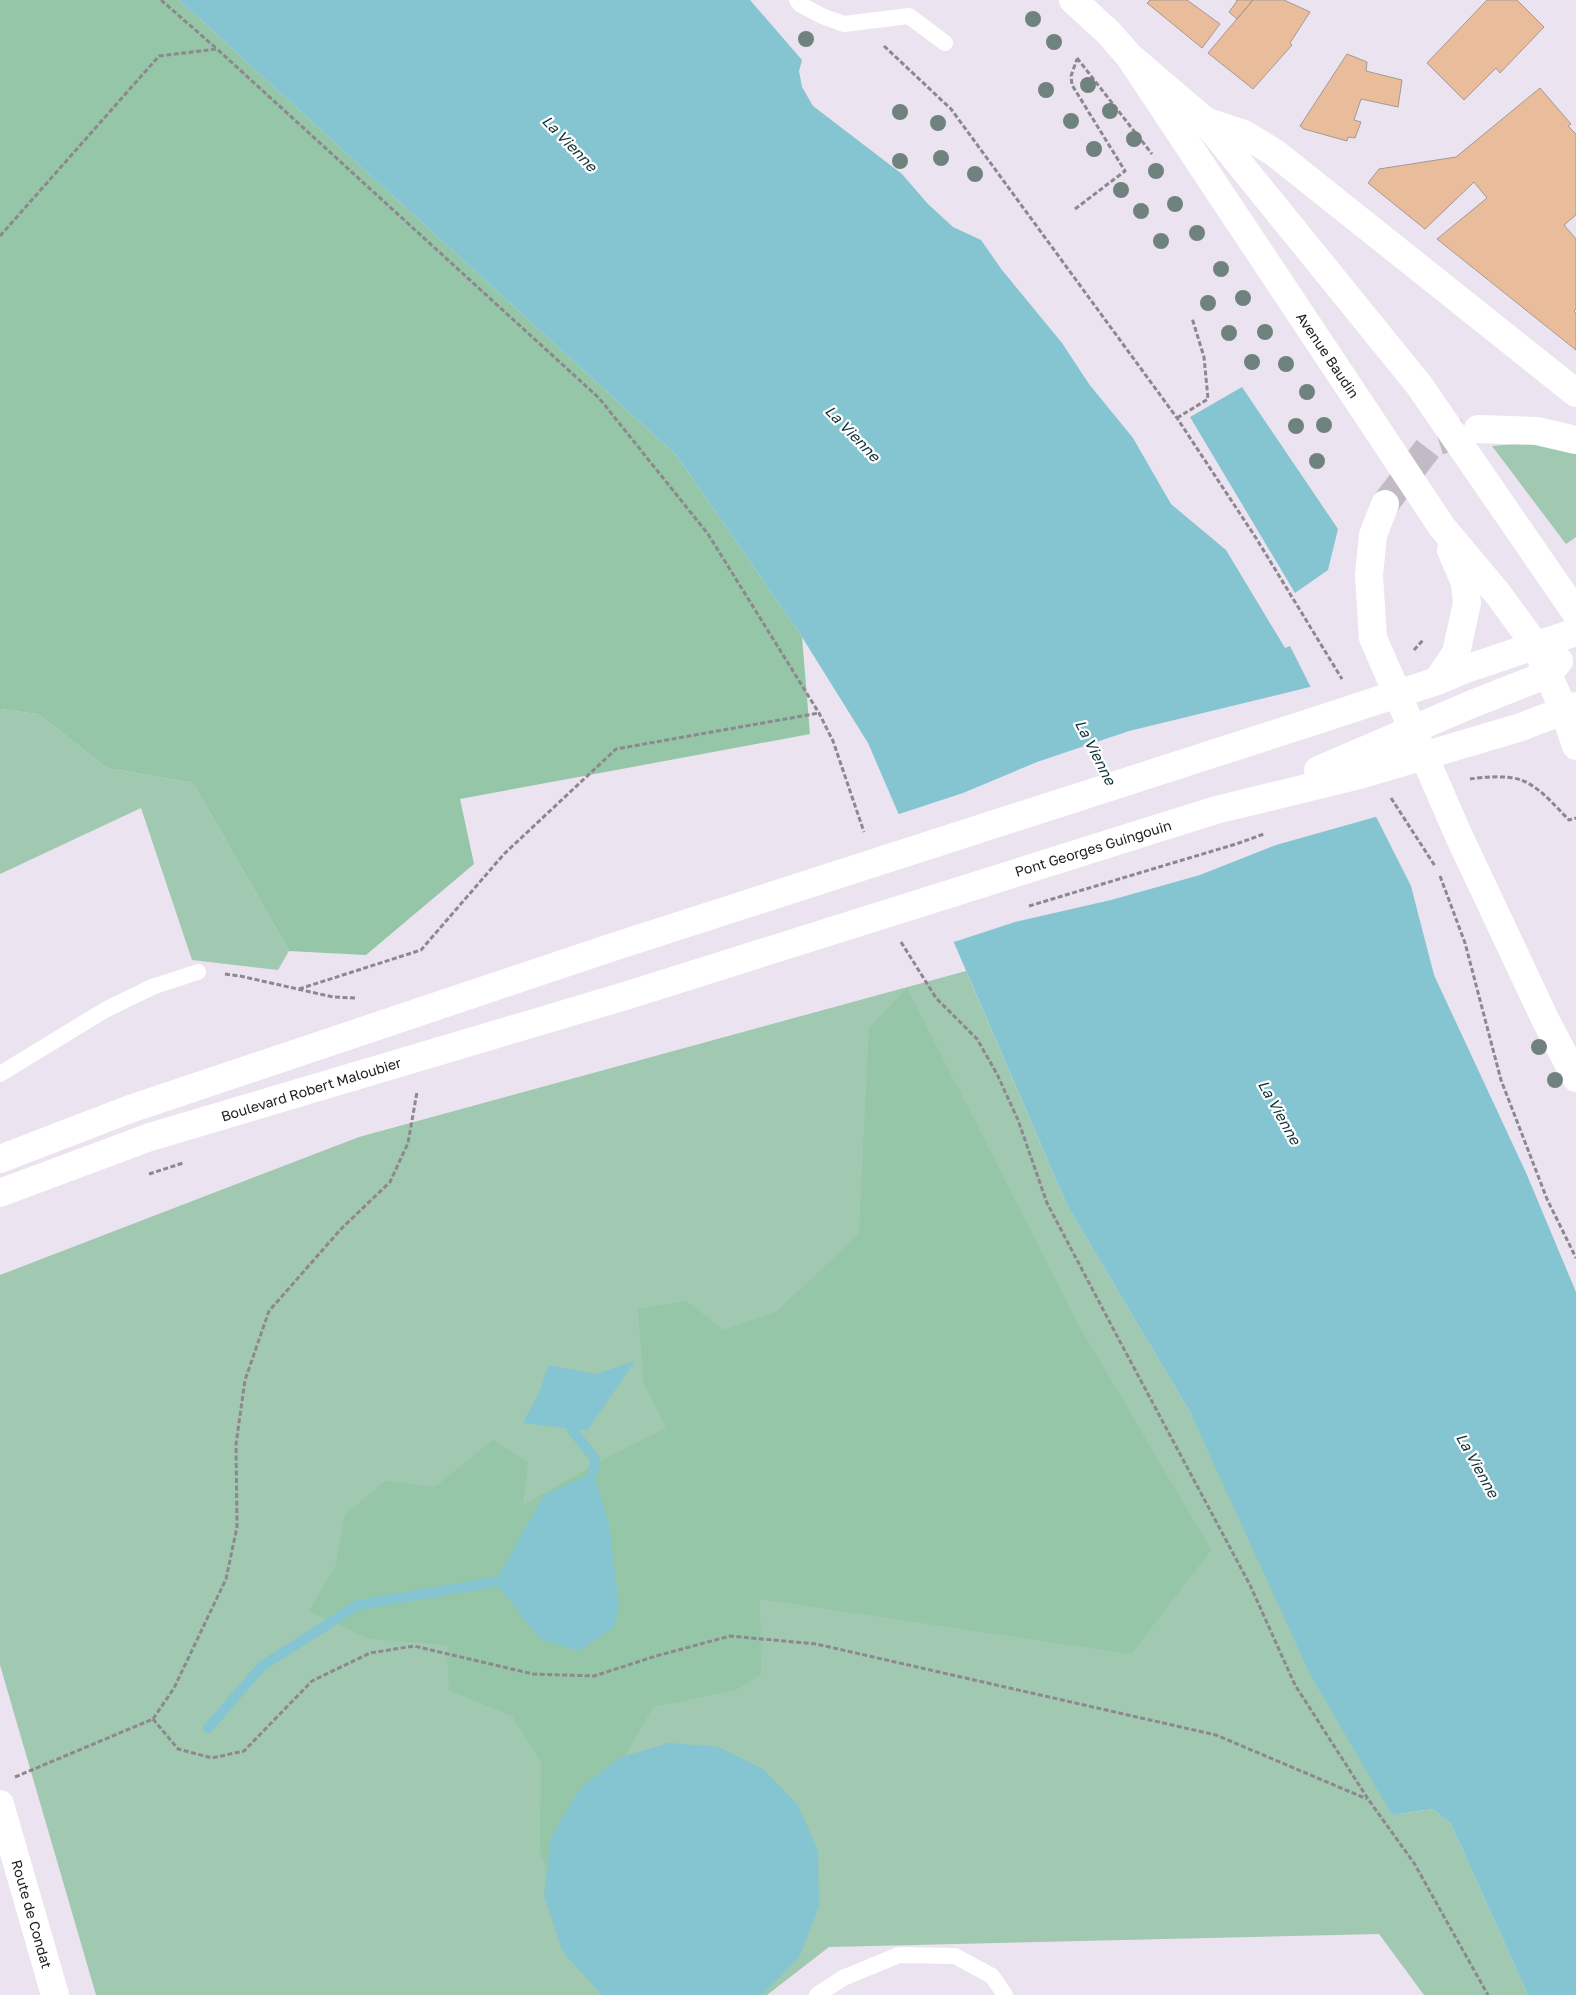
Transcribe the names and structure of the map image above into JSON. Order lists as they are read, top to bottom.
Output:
{
  "streets": {
    "main road": [
      "Avenue Baudin",
      "Pont Georges Guingouin",
      "Boulevard Robert Maloubier",
      "Route de Condat"
    ]
  },
  "crossings": [
    ["Avenue Baudin", "Pont Georges Guingouin"],
    ["Pont Georges Guingouin", "Boulevard Robert Maloubier"]
  ],
  "water": ["La Vienne"]
}
